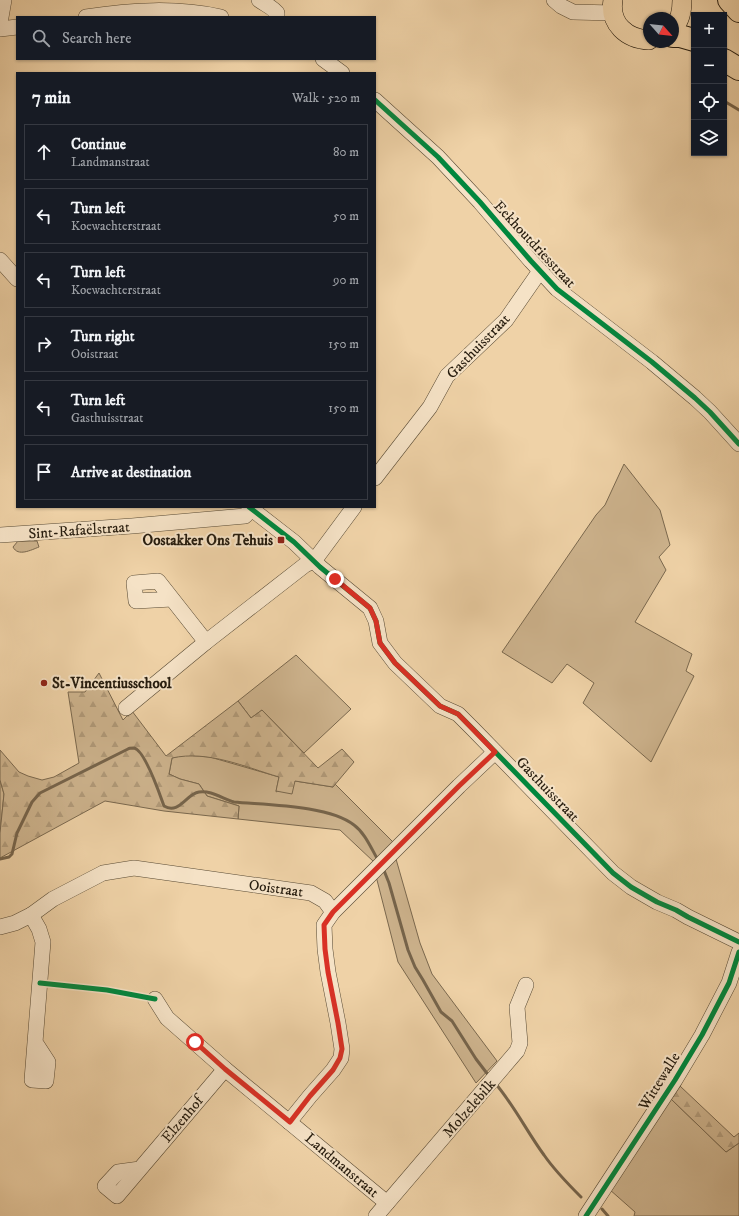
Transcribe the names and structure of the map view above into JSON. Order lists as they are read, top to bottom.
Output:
{
  "streets": {
    "street": [
      "Eekhoutdriesstraat",
      "Gasthuisstraat",
      "Sint-Rafaëlstraat",
      "Ooistraat",
      "Wittewalle",
      "Molzelebilk",
      "Elzenhof",
      "Landmanstraat"
    ]
  },
  "crossings": [
    ["Eekhoutdriesstraat", "Gasthuisstraat"],
    ["Gasthuisstraat", "Sint-Rafaëlstraat"],
    ["Molzelebilk", "Landmanstraat"],
    ["Elzenhof", "Landmanstraat"]
  ],
  "places": {
    "transit": ["Oostakker Ons Tehuis"],
    "other": ["St-Vincentiusschool"]
  },
  "north": "bottom right",
  "page": {
    "map_buttons": ["+", "−"],
    "search": "Search here",
    "heading": ["7 min", "Walk · 520 m"],
    "list": [
      ["Continue", "Landmanstraat", "80 m"],
      ["Turn left", "Koewachterstraat", "50 m"],
      ["Turn left", "Koewachterstraat", "90 m"],
      ["Turn right", "Ooistraat", "150 m"],
      ["Turn left", "Gasthuisstraat", "150 m"],
      "Arrive at destination"
    ]
  }
}
